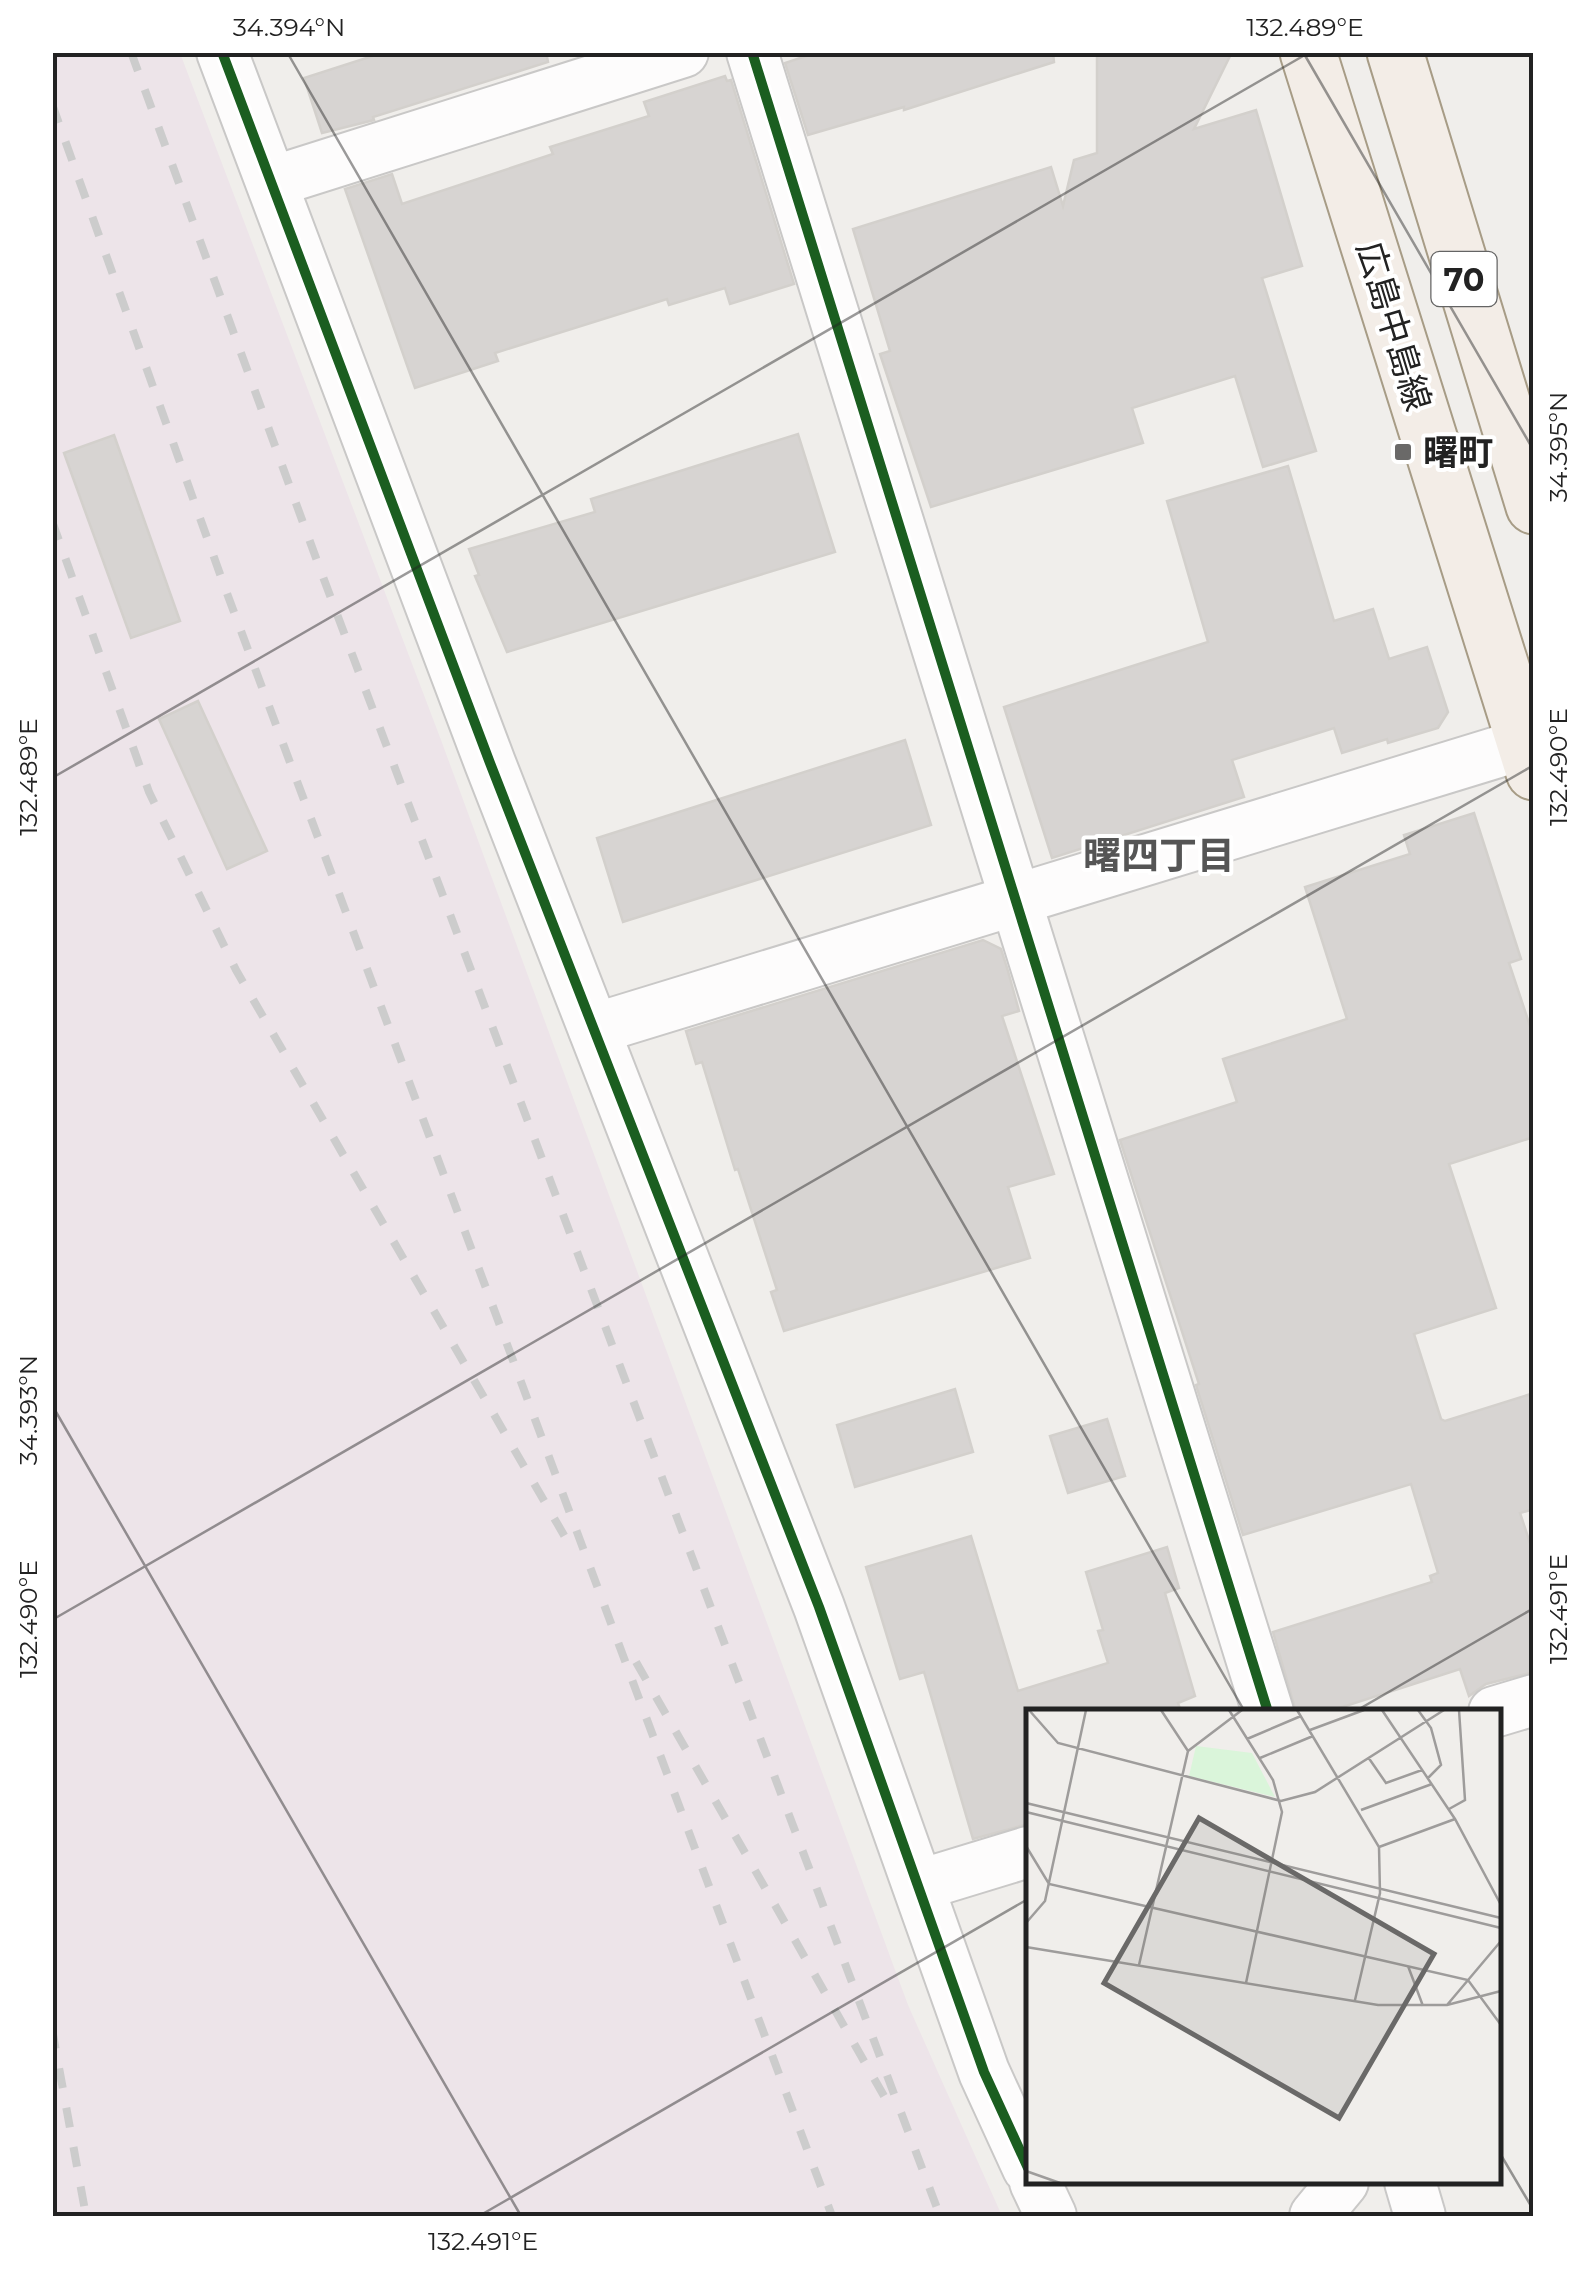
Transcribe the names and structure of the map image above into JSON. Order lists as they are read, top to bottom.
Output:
{
  "streets": {
    "main road": ["70", "広島中島線"]
  },
  "districts": ["曙四丁目"],
  "places": {
    "transit": ["曙町"]
  },
  "coordinates": [
    "34.394°N",
    "132.489°E",
    "34.395°N",
    "132.490°E",
    "34.393°N",
    "132.491°E"
  ]
}
